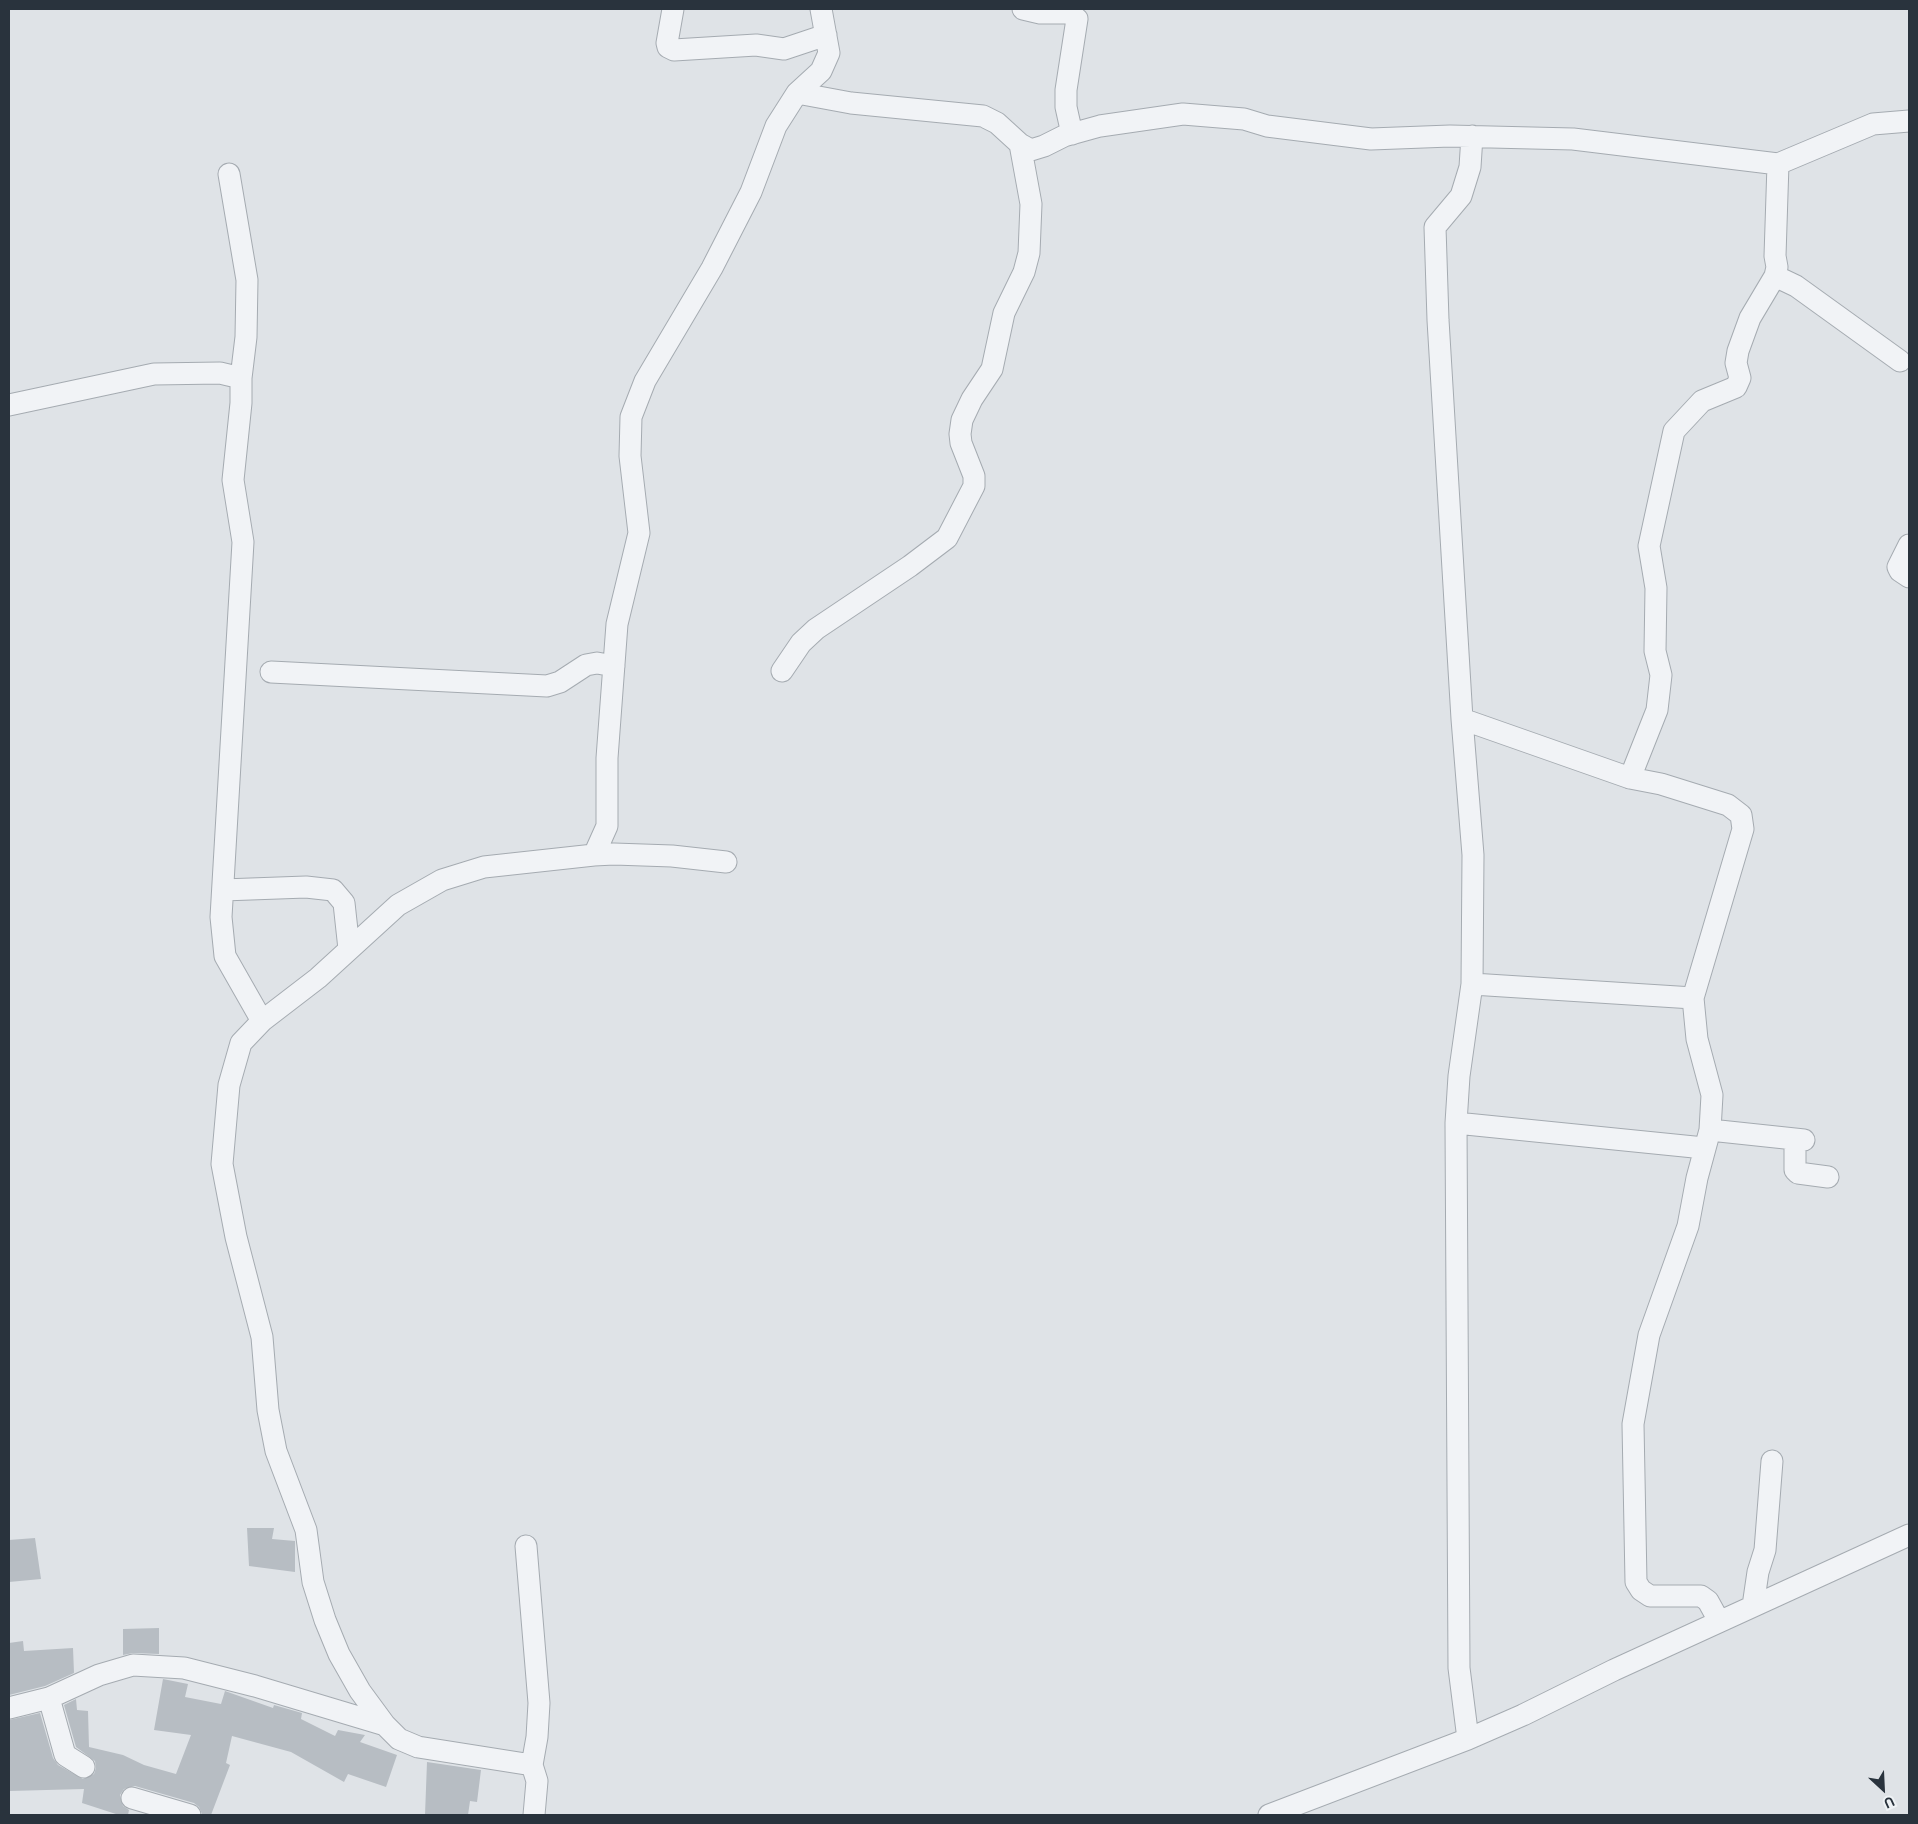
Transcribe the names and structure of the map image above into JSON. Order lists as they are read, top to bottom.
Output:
{
  "north": "bottom right"
}
